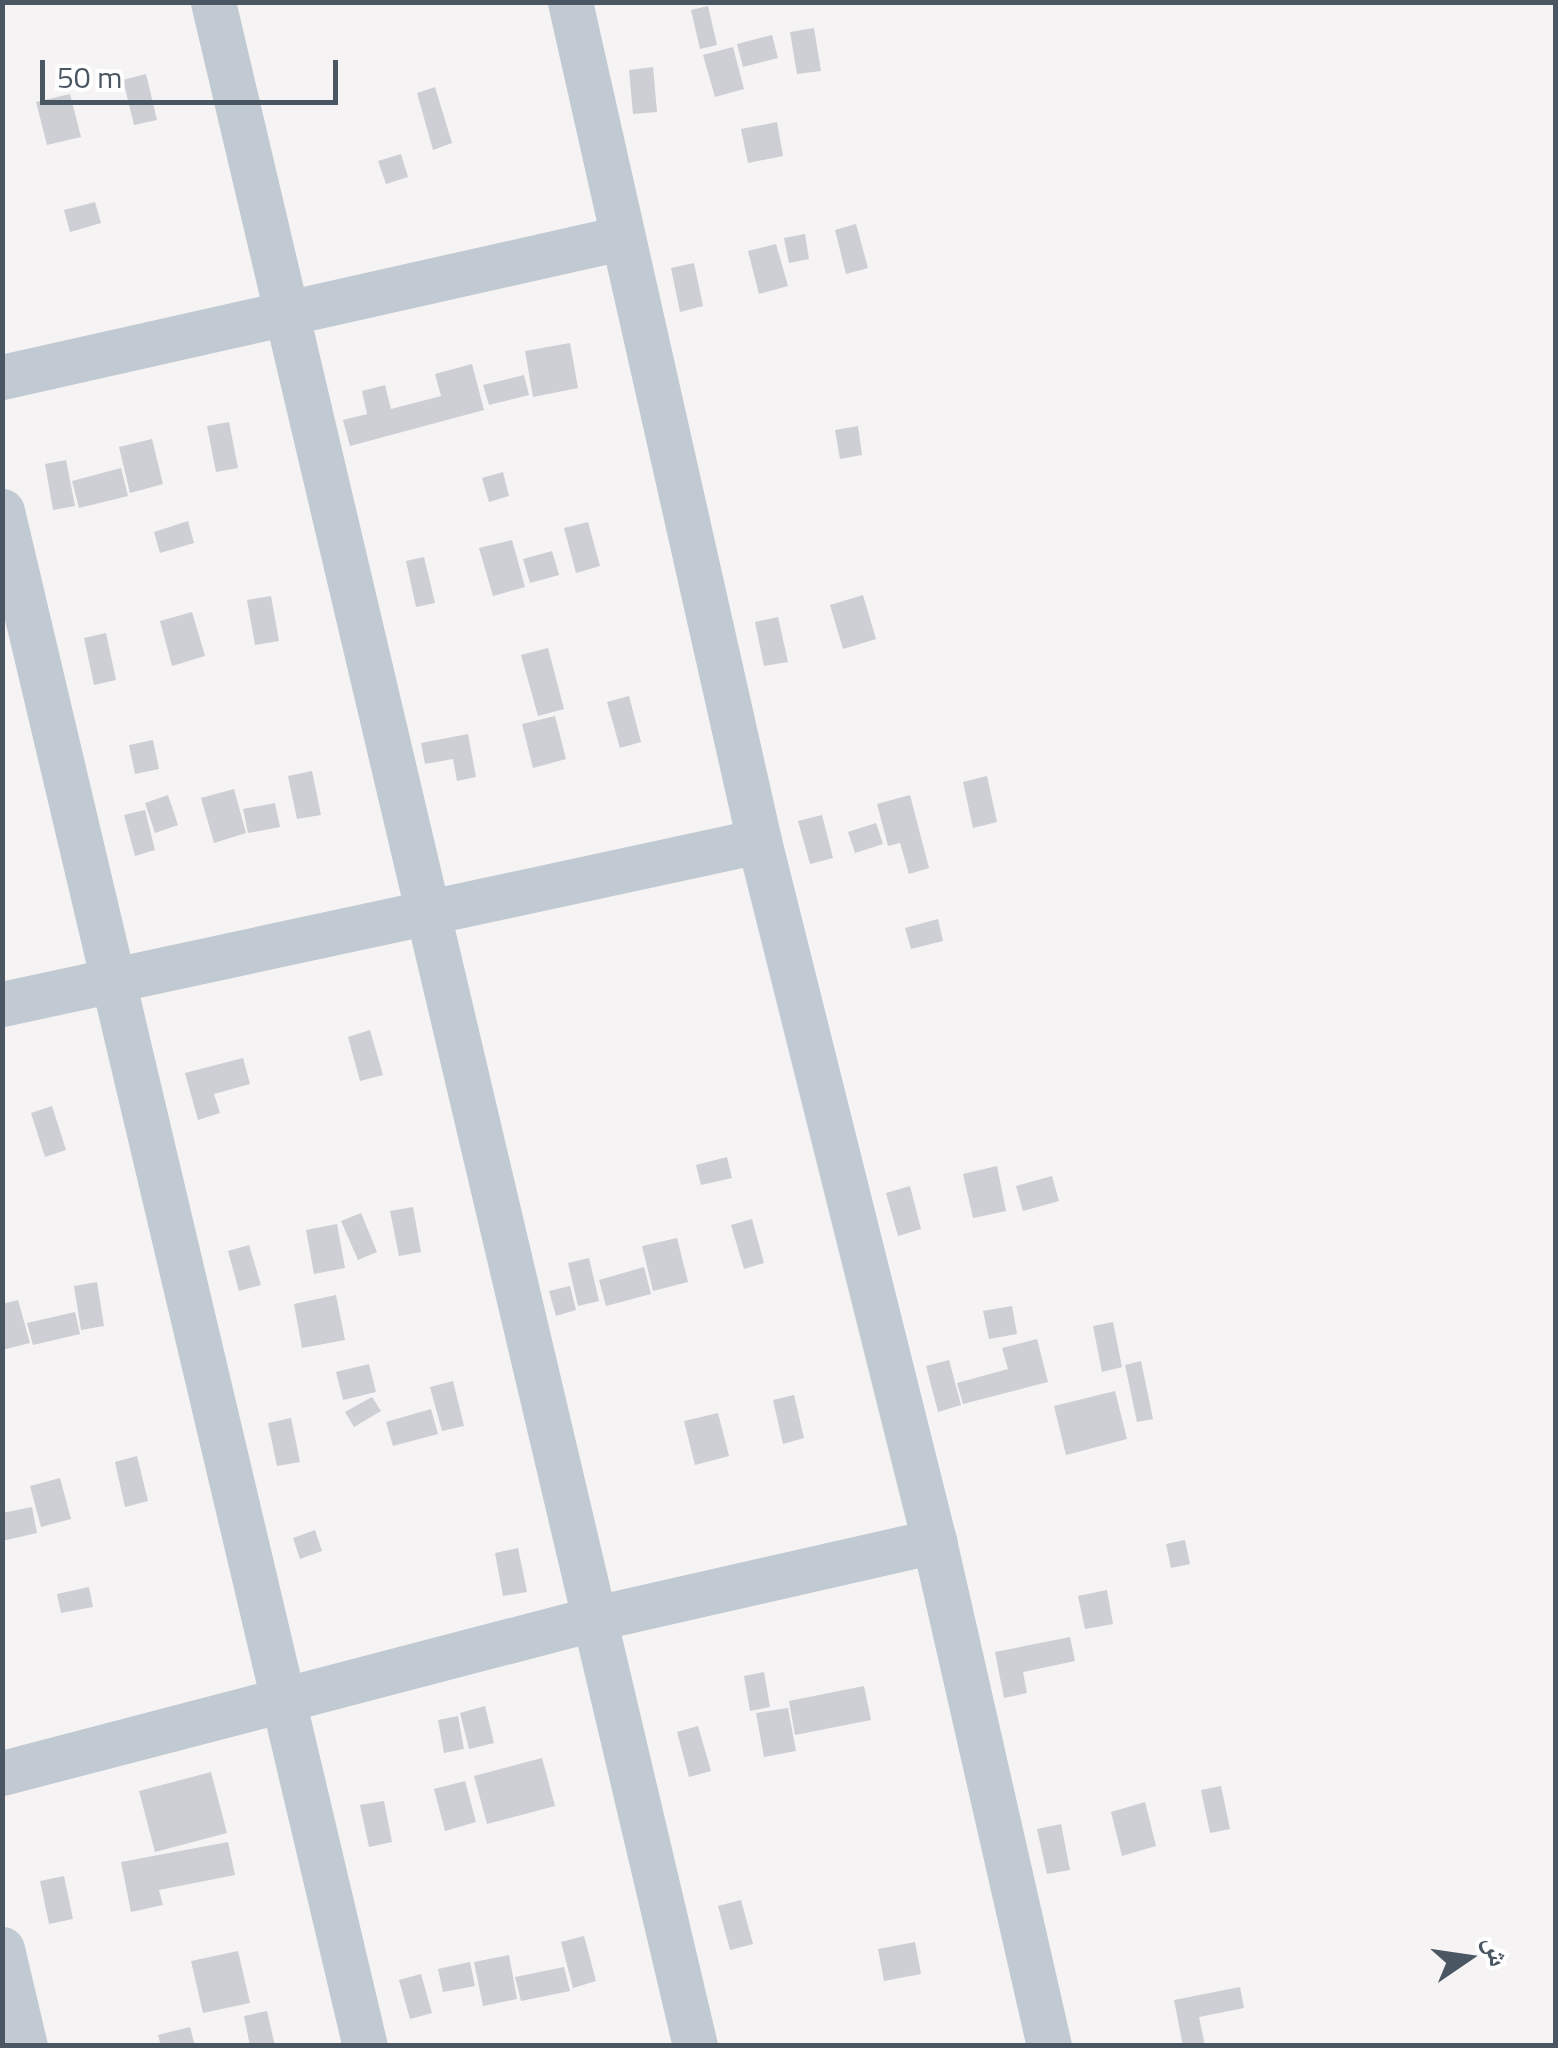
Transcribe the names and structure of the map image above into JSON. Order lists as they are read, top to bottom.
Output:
{
  "scale_bar": "50 m",
  "north": "right"
}
